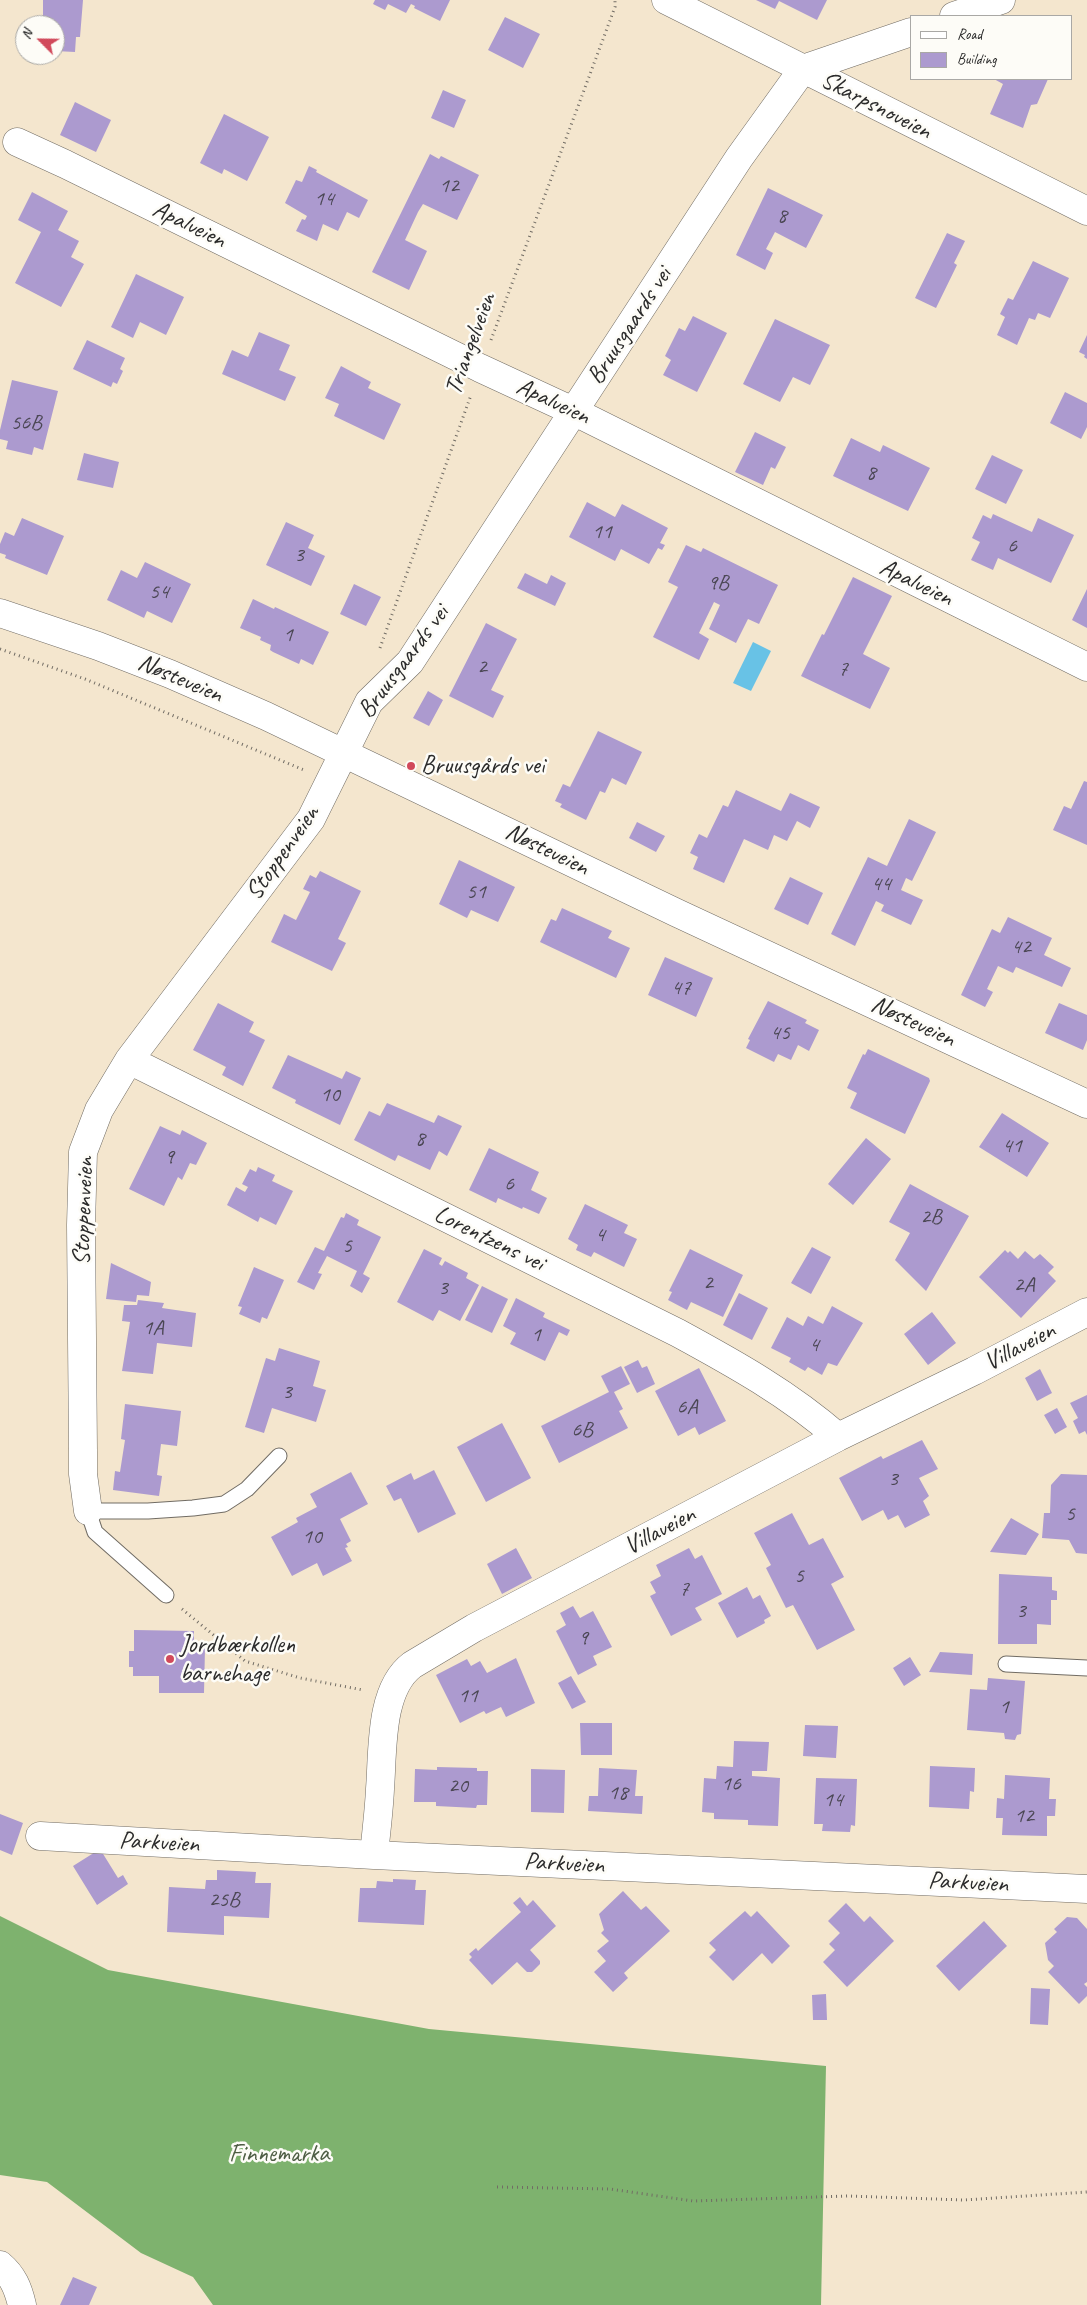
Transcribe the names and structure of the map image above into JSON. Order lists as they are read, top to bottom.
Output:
{
  "streets": {
    "street": [
      "Skarpsnoveien",
      "Apalveien",
      "Bruusgaards vei",
      "Nøsteveien",
      "Stoppenveien",
      "Lorentzens vei",
      "Villaveien",
      "Parkveien"
    ],
    "path": ["Triangelveien"]
  },
  "crossings": [
    ["Skarpsnoveien", "Bruusgaards vei"],
    ["Apalveien", "Bruusgaards vei"],
    ["Apalveien", "Triangelveien"],
    ["Bruusgaards vei", "Nøsteveien"],
    ["Bruusgaards vei", "Stoppenveien"],
    ["Nøsteveien", "Stoppenveien"],
    ["Stoppenveien", "Lorentzens vei"],
    ["Lorentzens vei", "Villaveien"],
    ["Villaveien", "Parkveien"]
  ],
  "parks": ["Finnemarka"],
  "places": ["Bruusgårds vei", "Jordbærkollen barnehage"],
  "house_numbers": [
    "12",
    "14",
    "8",
    "56B",
    "8",
    "11",
    "6",
    "3",
    "9B",
    "54",
    "1",
    "2",
    "7",
    "44",
    "51",
    "42",
    "47",
    "45",
    "10",
    "8",
    "41",
    "9",
    "6",
    "2B",
    "4",
    "5",
    "2",
    "2A",
    "3",
    "1A",
    "1",
    "4",
    "3",
    "6A",
    "6B",
    "3",
    "5",
    "10",
    "5",
    "7",
    "3",
    "9",
    "11",
    "1",
    "16",
    "20",
    "18",
    "14",
    "12",
    "25B"
  ],
  "legend": ["Road", "Building"],
  "north": "top left"
}
